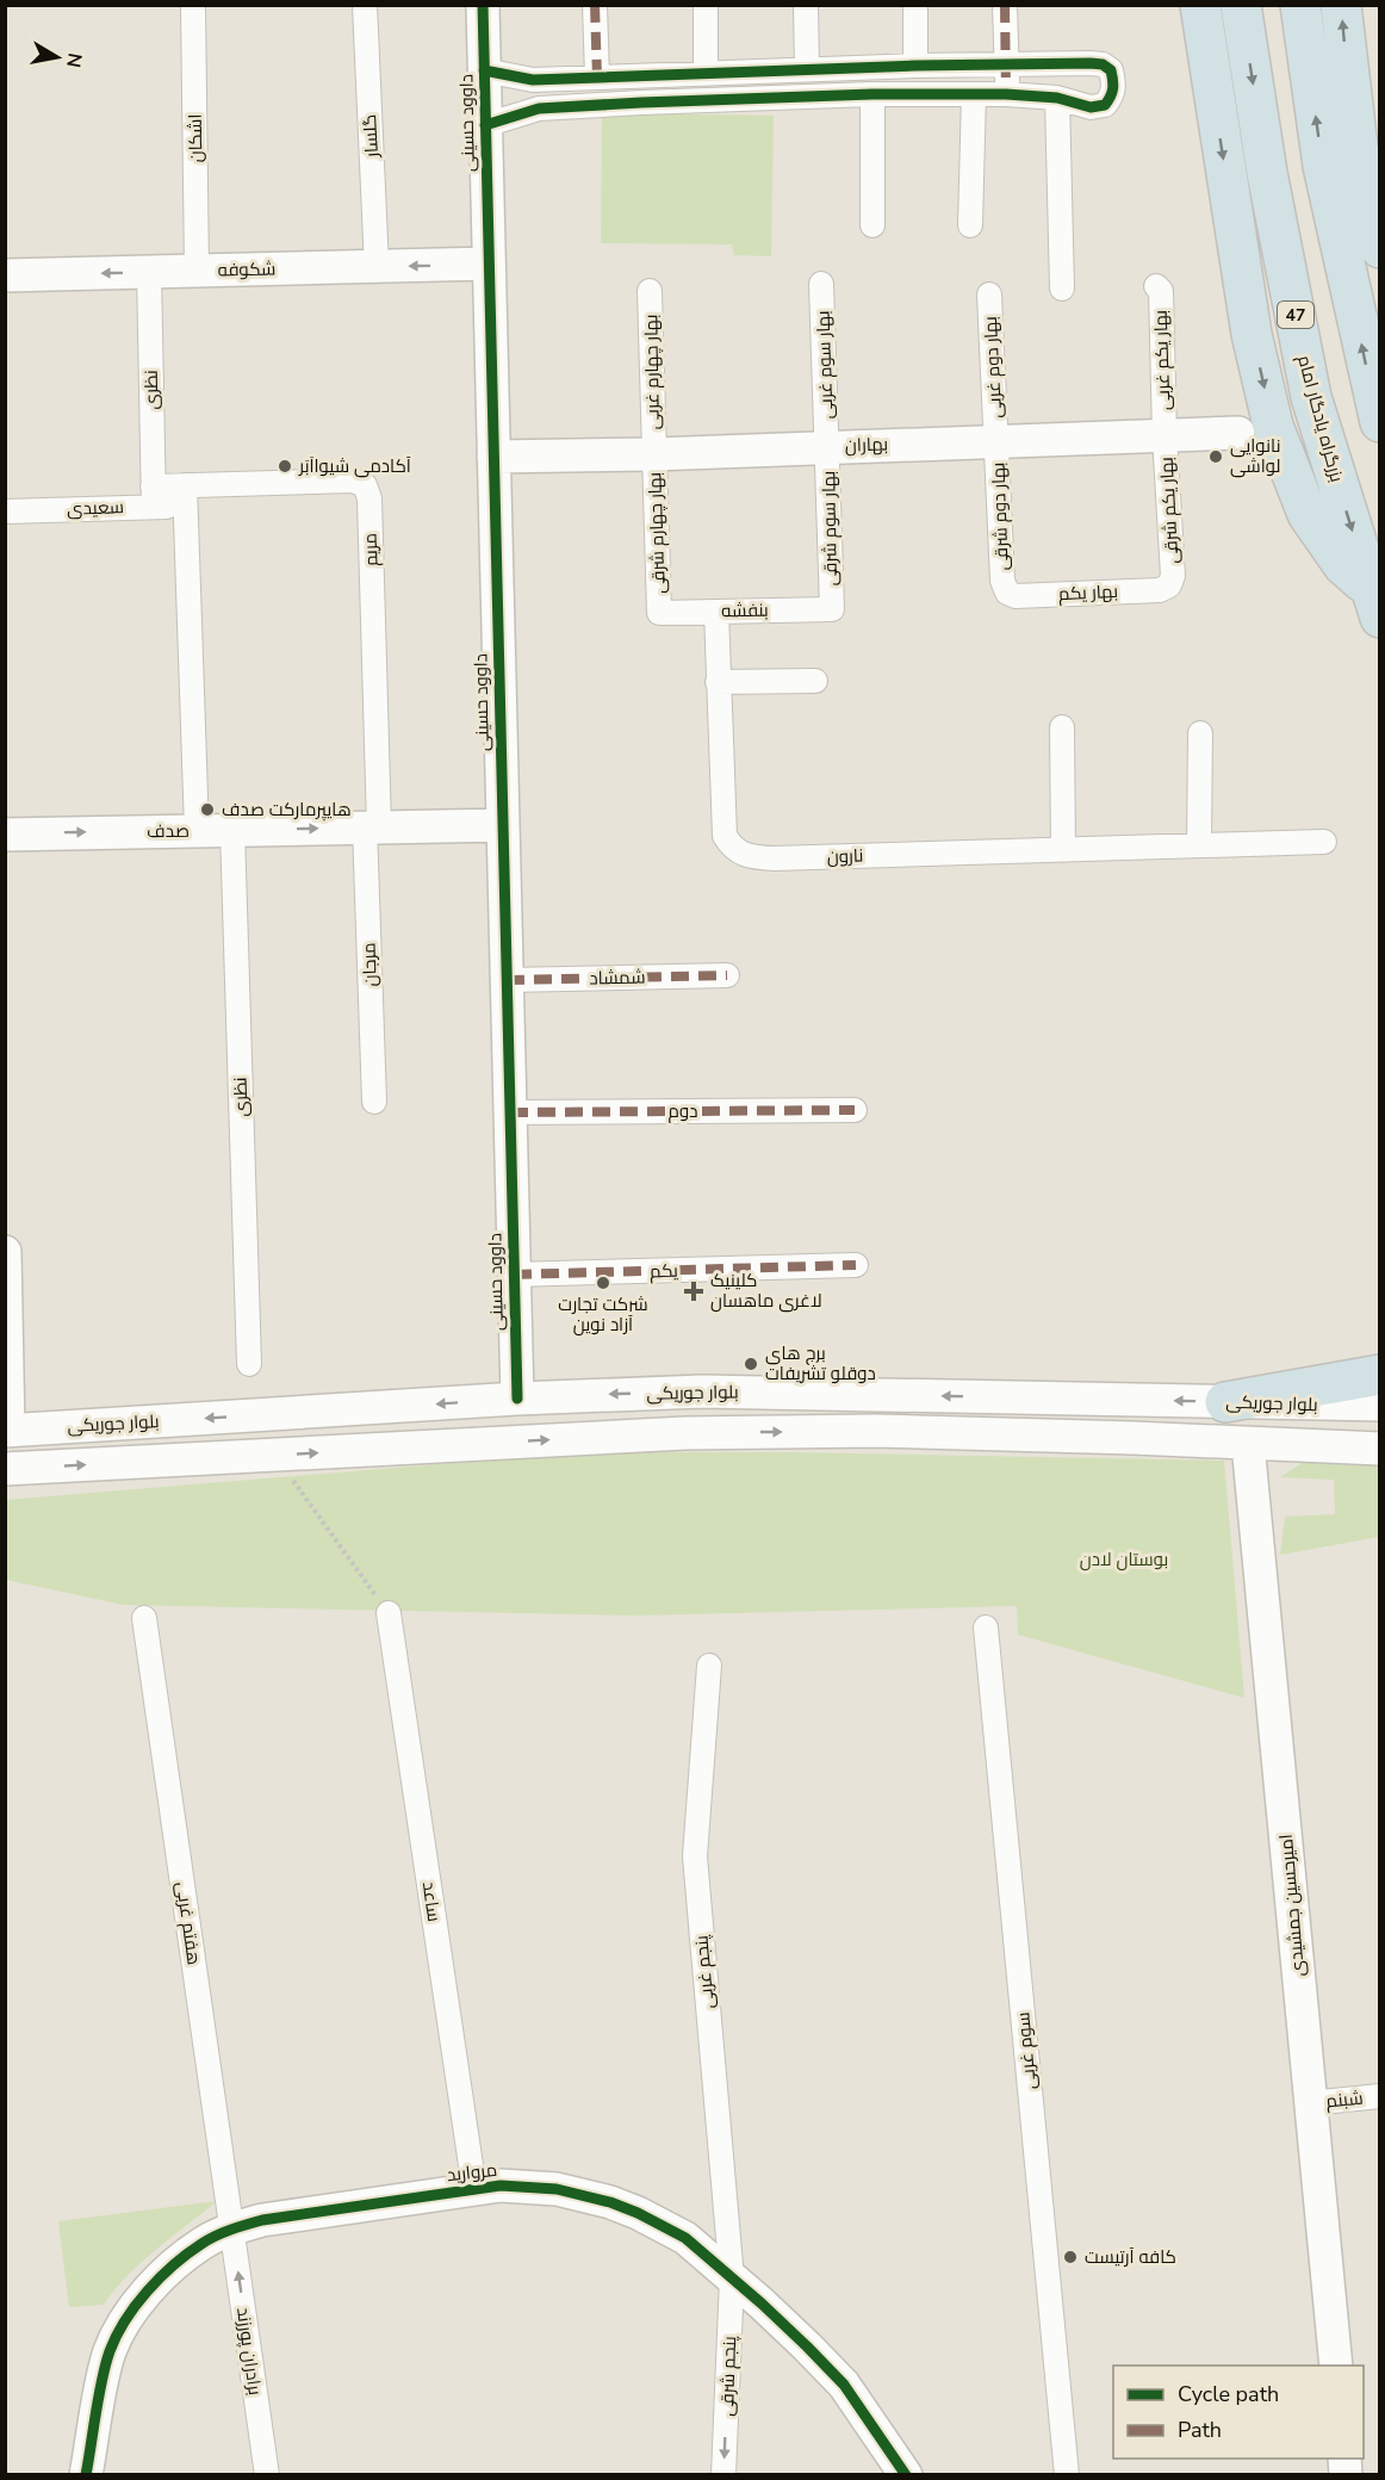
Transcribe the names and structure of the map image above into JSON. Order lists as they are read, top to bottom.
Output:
{
  "streets": {
    "highway": ["47", "بزرگراه یادگار امام"],
    "street": [
      "داوود حسینی",
      "گلسار",
      "اشکان",
      "شکوفه",
      "بهار یکم غربی",
      "بهار سوم غربی",
      "بهار دوم غربی",
      "بهار چهارم غربی",
      "نظری",
      "بهاران",
      "سعیدی",
      "بهار یکم شرقی",
      "بهار دوم شرقی",
      "بهار سوم شرقی",
      "بهار چهارم شرقی",
      "مریم",
      "بهار یکم",
      "بنفشه",
      "صدف",
      "نارون",
      "مرجان",
      "شمشاد",
      "دوم",
      "یکم",
      "بلوار جوریکی",
      "ساعد",
      "امیرحسین جمشیدی",
      "هفتم غربی",
      "پنجم غربی",
      "سوم غربی",
      "شبنم",
      "مروارید",
      "برادران پورزند",
      "پنجم شرقی"
    ]
  },
  "crossings": [
    ["داوود حسینی", "شکوفه"],
    ["داوود حسینی", "بهاران"],
    ["داوود حسینی", "صدف"],
    ["داوود حسینی", "شمشاد"],
    ["داوود حسینی", "دوم"],
    ["داوود حسینی", "یکم"],
    ["داوود حسینی", "بلوار جوریکی"],
    ["گلسار", "شکوفه"],
    ["اشکان", "شکوفه"],
    ["شکوفه", "نظری"],
    ["بهار یکم غربی", "بهاران"],
    ["بهار یکم غربی", "بهار یکم شرقی"],
    ["بهار سوم غربی", "بهاران"],
    ["بهار سوم غربی", "بهار سوم شرقی"],
    ["بهار دوم غربی", "بهاران"],
    ["بهار دوم غربی", "بهار دوم شرقی"],
    ["بهار چهارم غربی", "بهاران"],
    ["بهار چهارم غربی", "بهار چهارم شرقی"],
    ["نظری", "سعیدی"],
    ["نظری", "صدف"],
    ["بهاران", "بهار یکم شرقی"],
    ["بهاران", "بهار دوم شرقی"],
    ["بهاران", "بهار سوم شرقی"],
    ["بهاران", "بهار چهارم شرقی"],
    ["سعیدی", "مریم"],
    ["بهار یکم شرقی", "بهار یکم"],
    ["بهار دوم شرقی", "بهار یکم"],
    ["بهار سوم شرقی", "بنفشه"],
    ["بهار چهارم شرقی", "بنفشه"],
    ["مریم", "صدف"],
    ["مریم", "مرجان"],
    ["بنفشه", "نارون"],
    ["صدف", "مرجان"],
    ["ساعد", "مروارید"],
    ["امیرحسین جمشیدی", "شبنم"],
    ["هفتم غربی", "مروارید"],
    ["هفتم غربی", "برادران پورزند"],
    ["پنجم غربی", "مروارید"],
    ["پنجم غربی", "پنجم شرقی"],
    ["مروارید", "برادران پورزند"],
    ["مروارید", "پنجم شرقی"]
  ],
  "one_way": [
    "شکوفه",
    "صدف",
    "برادران پورزند",
    "پنجم شرقی"
  ],
  "parks": ["بوستان لادن"],
  "places": {
    "other": [
      "نانوایی لواشی",
      "آکادمی شیوااَبَر",
      "هایپرمارکت صدف",
      "شرکت تجارت آزاد نوین",
      "برج های دوقلو تشریفات",
      "کافه آرتیست"
    ],
    "health": ["کلینیک لاغری ماهسان"]
  },
  "legend": ["Cycle path", "Path"],
  "north": "right"
}
